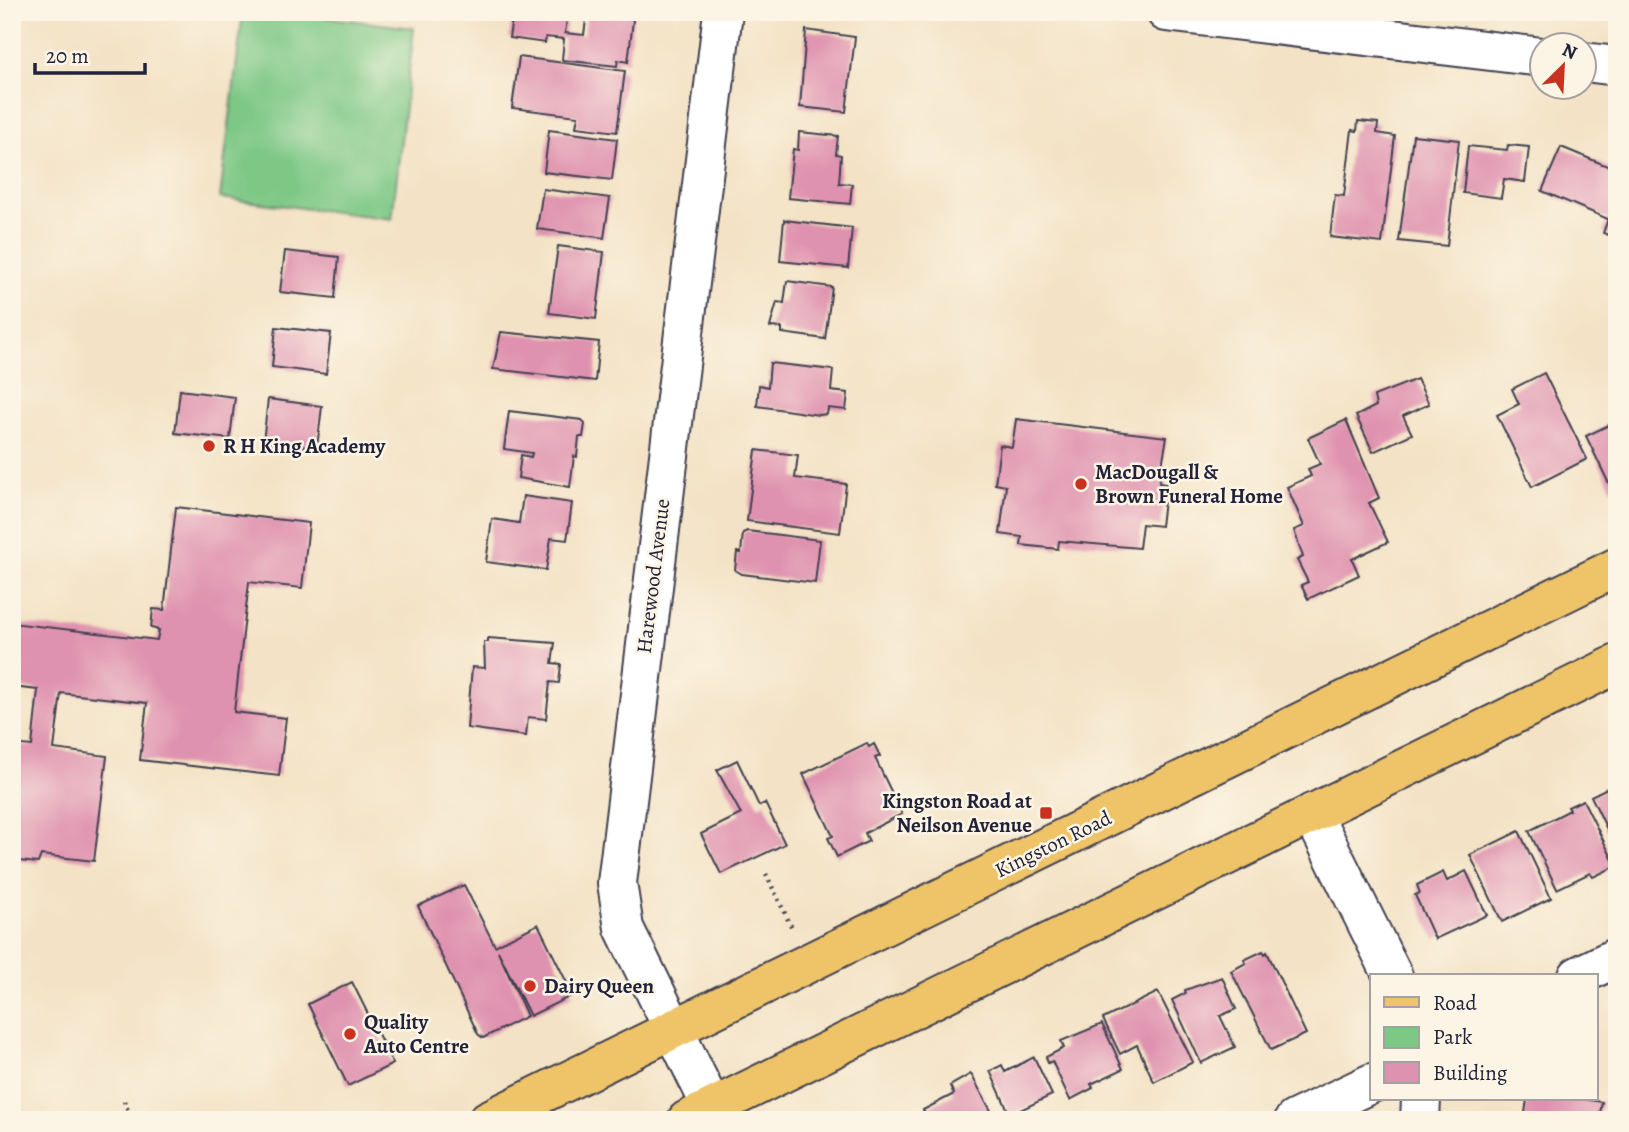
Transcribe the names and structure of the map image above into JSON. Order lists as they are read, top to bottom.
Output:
{
  "streets": {
    "main road": ["Kingston Road"],
    "street": ["Harewood Avenue"]
  },
  "crossings": [
    ["Harewood Avenue", "Kingston Road"]
  ],
  "places": {
    "other": [
      "R H King Academy",
      "MacDougall & Brown Funeral Home",
      "Dairy Queen",
      "Quality Auto Centre"
    ],
    "transit": ["Kingston Road at Neilson Avenue"]
  },
  "legend": ["Road", "Park", "Building"],
  "scale_bar": "20 m",
  "north": "top right"
}
